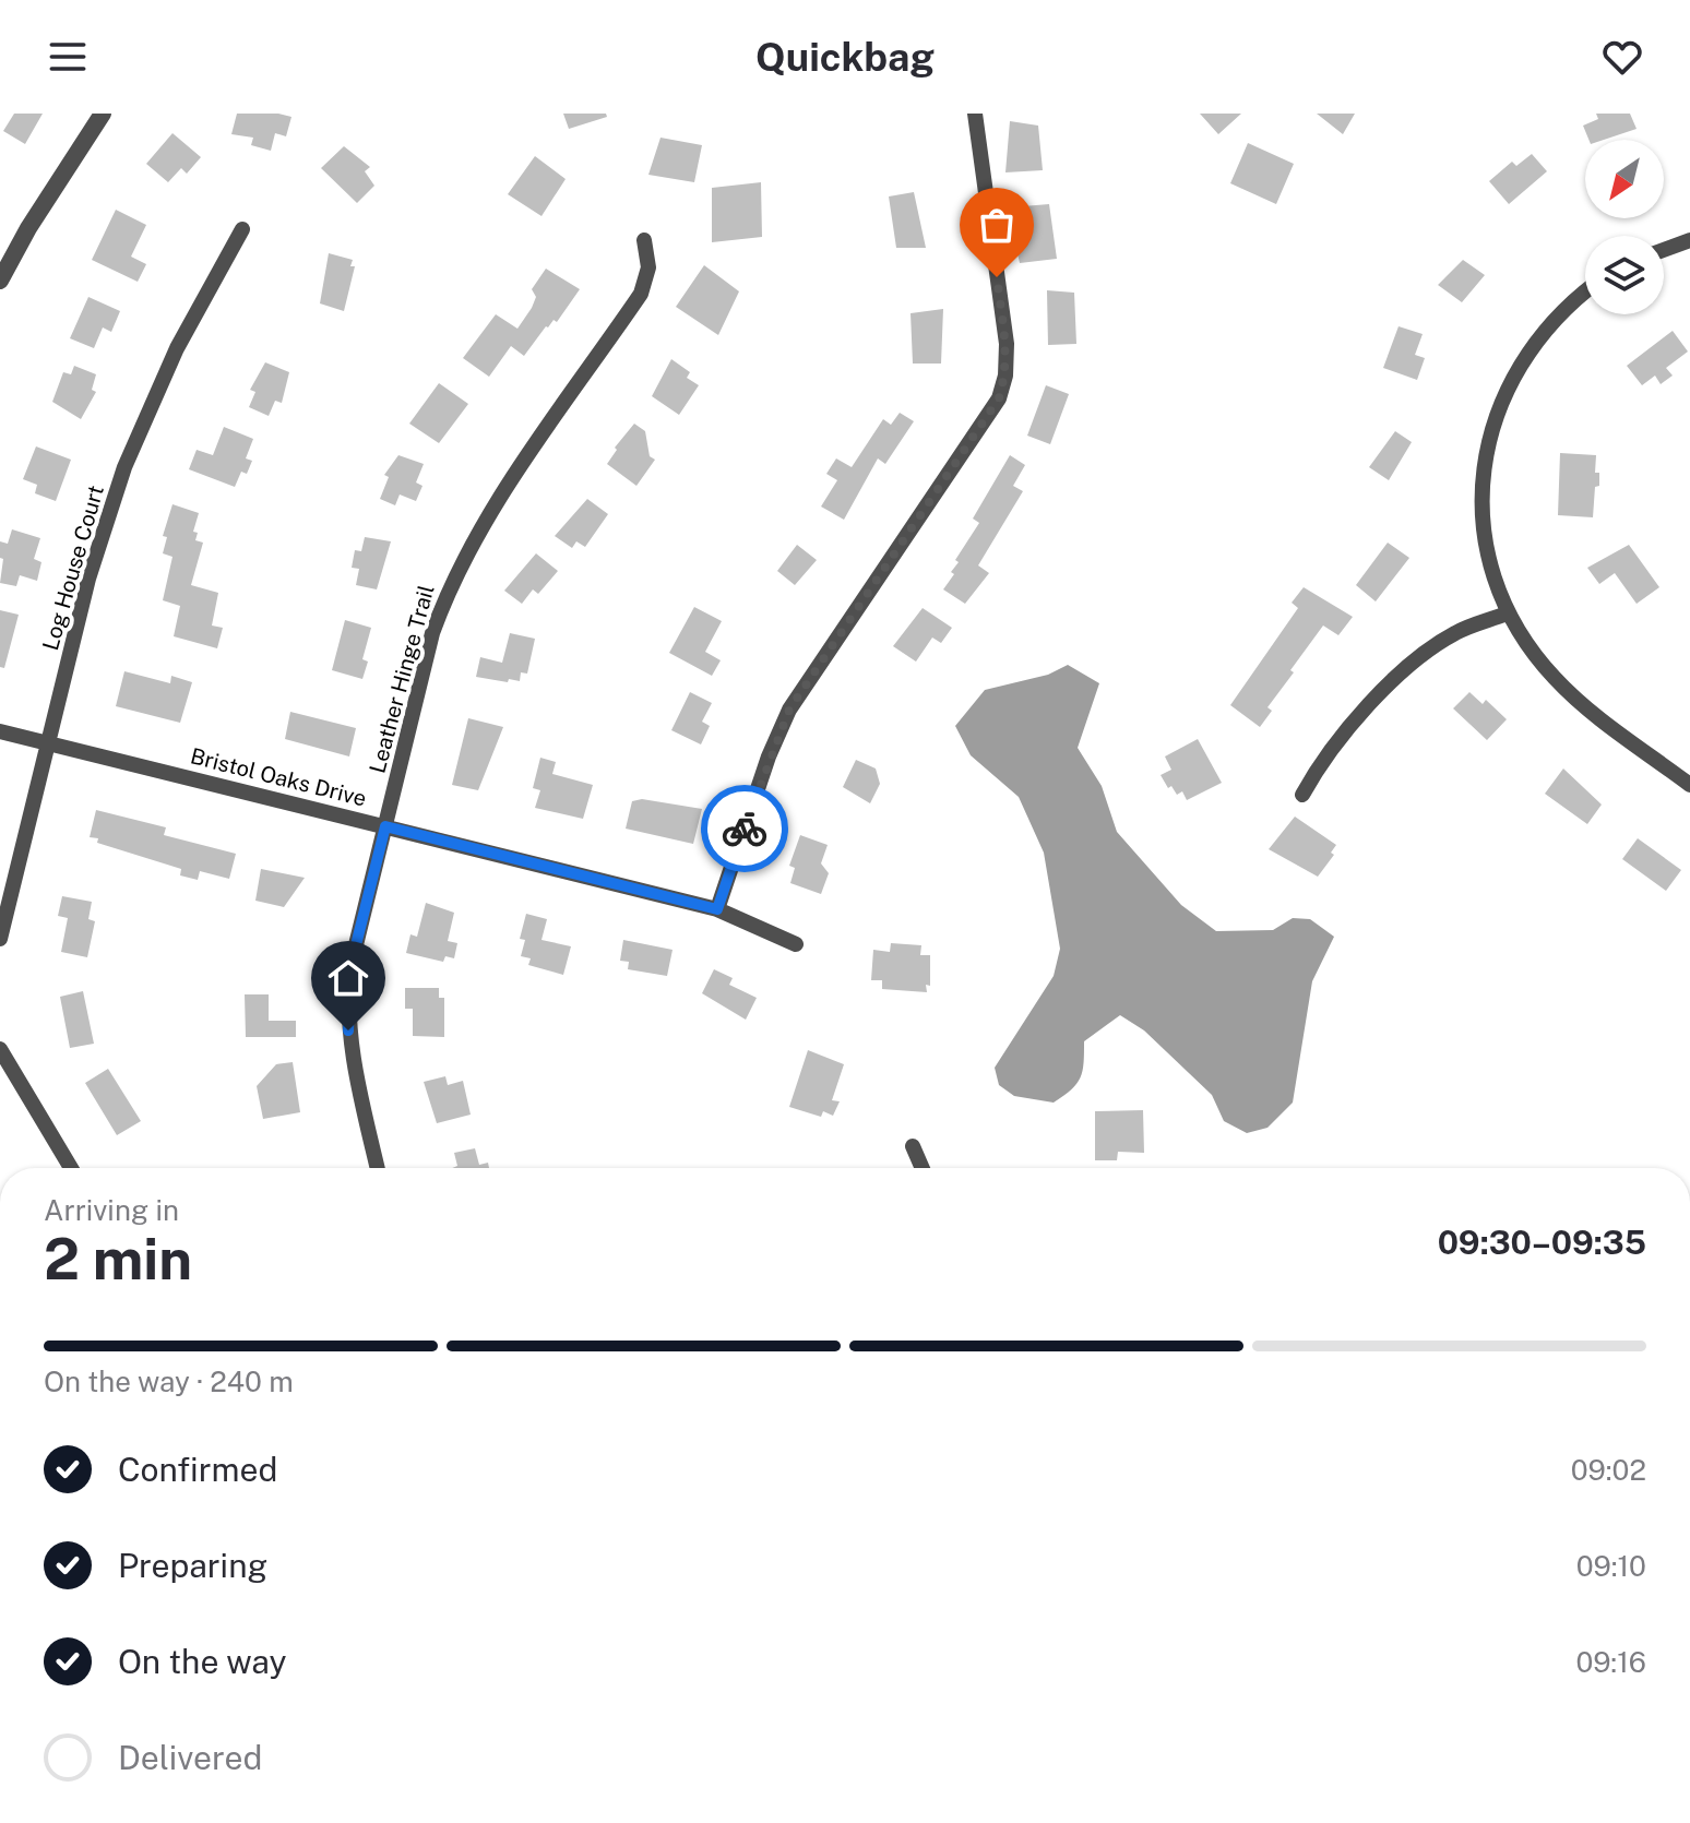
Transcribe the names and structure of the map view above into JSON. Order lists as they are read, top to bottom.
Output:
{
  "streets": {
    "street": ["Log House Court", "Leather Hinge Trail", "Bristol Oaks Drive"]
  },
  "crossings": [
    ["Log House Court", "Bristol Oaks Drive"],
    ["Leather Hinge Trail", "Bristol Oaks Drive"]
  ],
  "north": "bottom left",
  "page": {
    "header": "Quickbag",
    "heading": ["2 min", "Arriving in", "09:30–09:35"],
    "bar": "On the way · 240 m",
    "list": [
      ["Confirmed", "09:02"],
      ["Preparing", "09:10"],
      ["On the way", "09:16"],
      "Delivered"
    ]
  }
}
